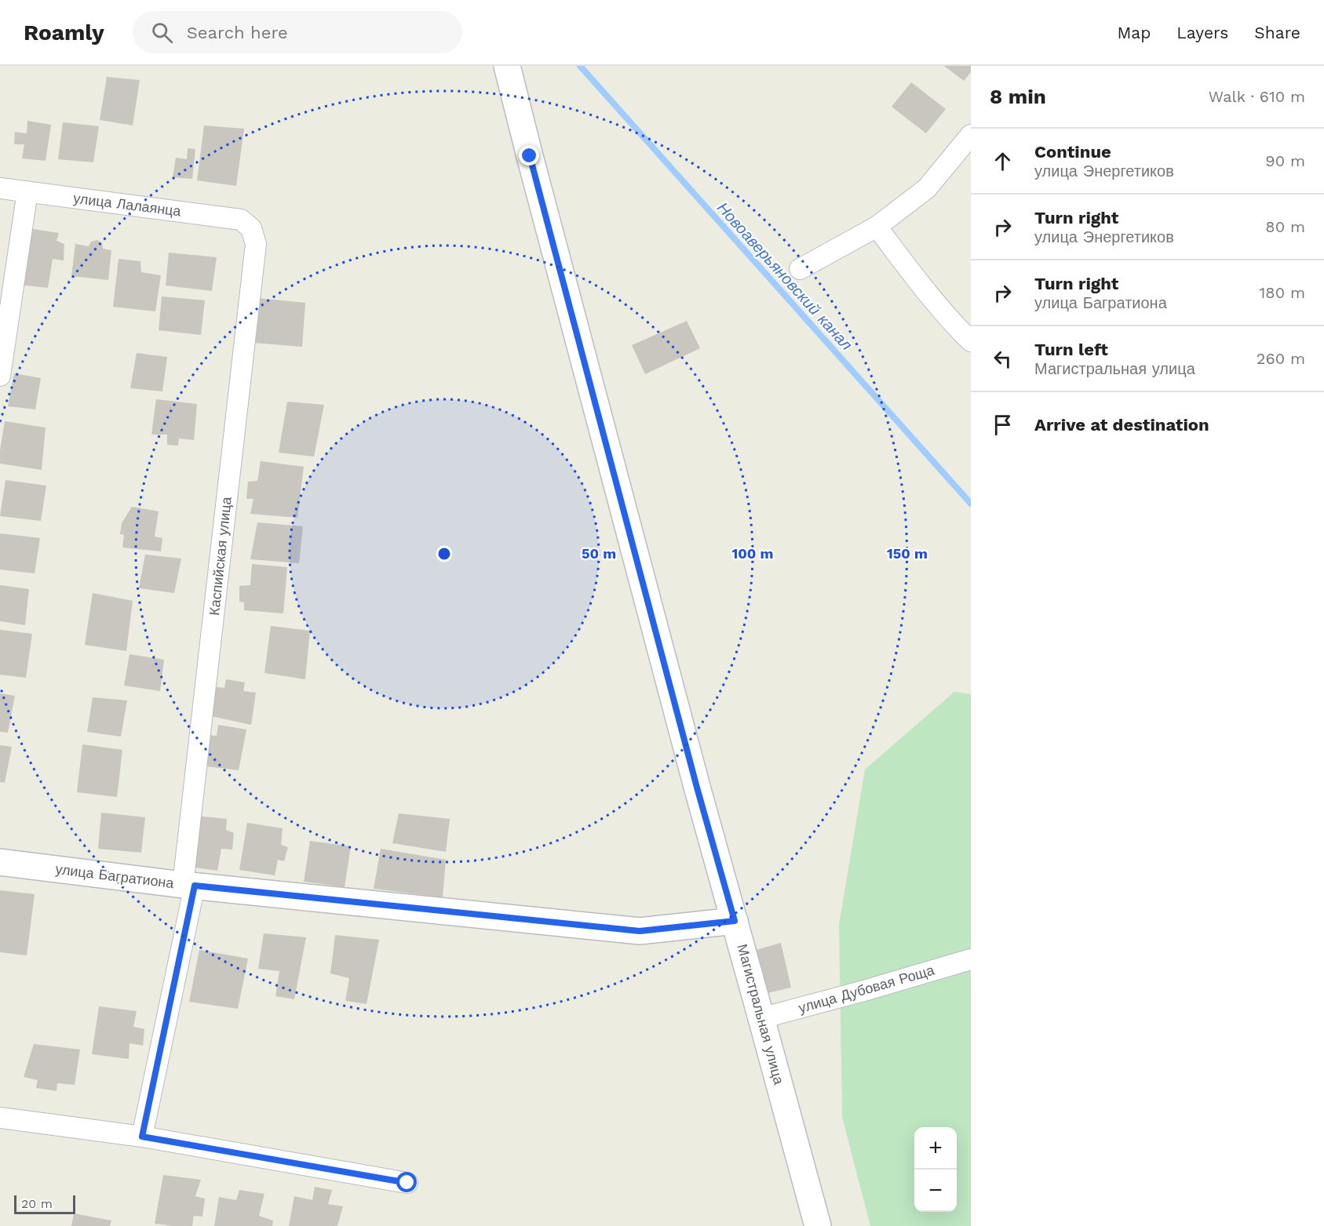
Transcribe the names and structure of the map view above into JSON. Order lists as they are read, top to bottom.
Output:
{
  "streets": {
    "main road": ["улица Багратиона", "Магистральная улица"],
    "street": ["улица Лалаянца", "Каспийская улица", "улица Дубовая Роща"]
  },
  "crossings": [
    ["улица Лалаянца", "Каспийская улица"],
    ["Каспийская улица", "улица Багратиона"],
    ["улица Багратиона", "Магистральная улица"],
    ["улица Дубовая Роща", "Магистральная улица"]
  ],
  "water": ["Новоаверьяновский канал"],
  "scale_bar": "20 m",
  "page": {
    "header": "Roamly",
    "search": "Search here",
    "nav": ["Map", "Layers", "Share"],
    "heading": ["8 min", "Walk · 610 m"],
    "list": [
      ["Continue", "улица Энергетиков", "90 m"],
      ["Turn right", "улица Энергетиков", "80 m"],
      ["Turn right", "улица Багратиона", "180 m"],
      ["Turn left", "Магистральная улица", "260 m"],
      "Arrive at destination"
    ],
    "map_buttons": ["+", "−"],
    "scale": "20 m"
  },
  "rings": ["50 m", "100 m", "150 m"]
}
